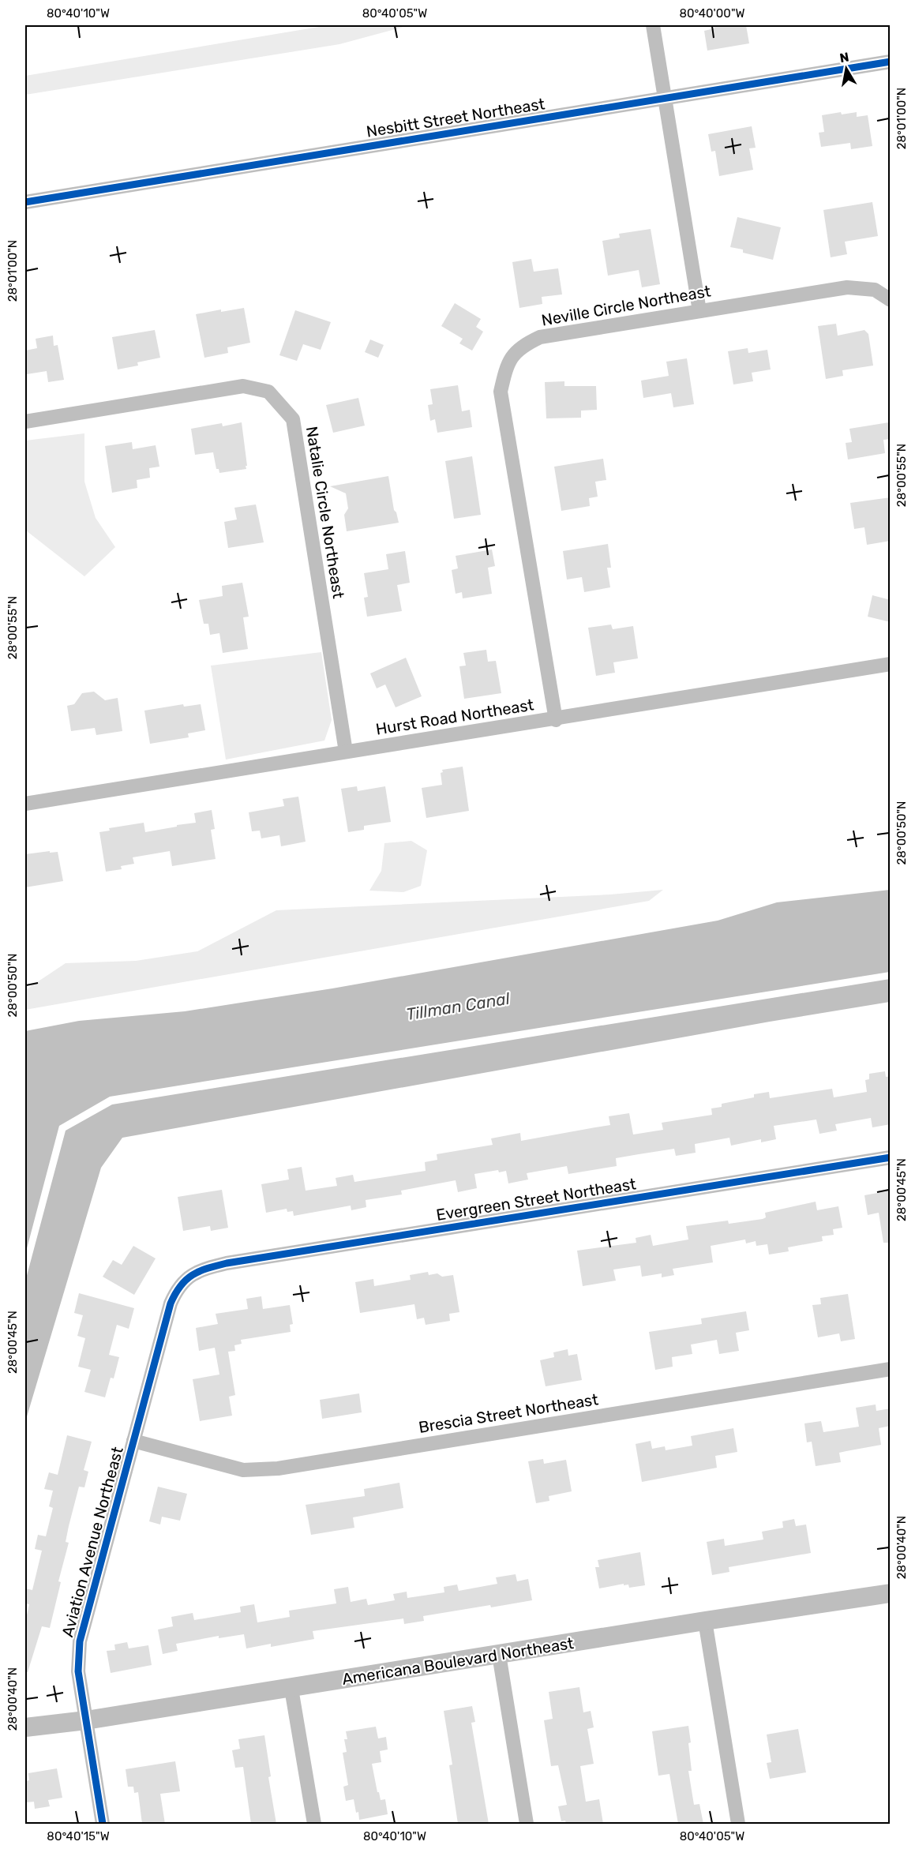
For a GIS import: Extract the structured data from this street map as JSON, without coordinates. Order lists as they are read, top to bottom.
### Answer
{
  "streets": {
    "street": [
      "Nesbitt Street Northeast",
      "Neville Circle Northeast",
      "Natalie Circle Northeast",
      "Hurst Road Northeast",
      "Evergreen Street Northeast",
      "Brescia Street Northeast",
      "Aviation Avenue Northeast",
      "Americana Boulevard Northeast"
    ]
  },
  "crossings": [
    ["Neville Circle Northeast", "Hurst Road Northeast"],
    ["Natalie Circle Northeast", "Hurst Road Northeast"],
    ["Evergreen Street Northeast", "Aviation Avenue Northeast"],
    ["Brescia Street Northeast", "Aviation Avenue Northeast"],
    ["Aviation Avenue Northeast", "Americana Boulevard Northeast"]
  ],
  "water": ["Tillman Canal"],
  "north": "top",
  "coordinates": [
    "80°40'10\"W",
    "80°40'05\"W",
    "80°40'00\"W",
    "28°01'00\"N",
    "28°00'55\"N",
    "28°00'50\"N",
    "28°00'45\"N",
    "28°00'40\"N",
    "80°40'15\"W"
  ]
}
